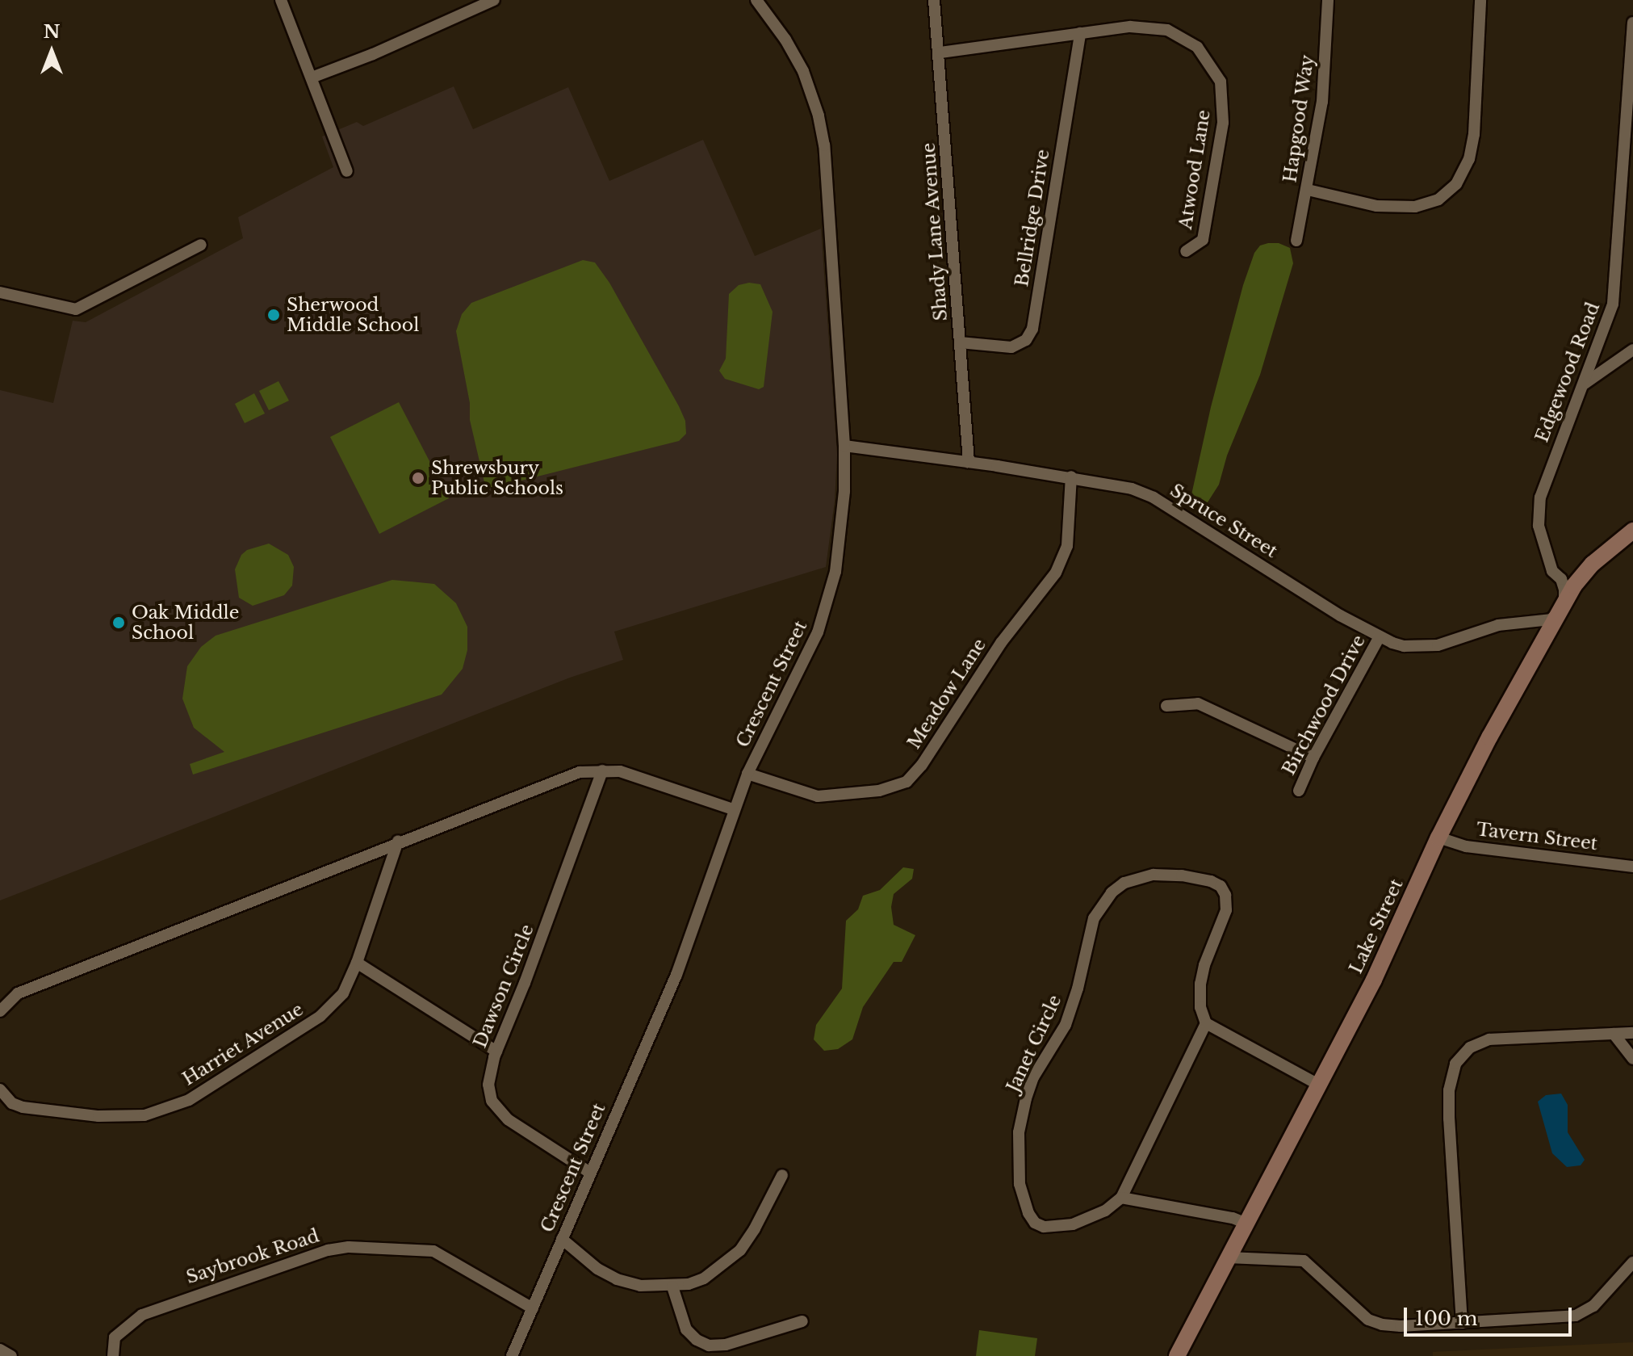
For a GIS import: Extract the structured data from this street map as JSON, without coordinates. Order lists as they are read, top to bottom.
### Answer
{
  "streets": {
    "street": [
      "Hapgood Way",
      "Atwood Lane",
      "Bellridge Drive",
      "Shady Lane Avenue",
      "Edgewood Road",
      "Spruce Street",
      "Crescent Street",
      "Meadow Lane",
      "Birchwood Drive",
      "Tavern Street",
      "Lake Street",
      "Dawson Circle",
      "Janet Circle",
      "Harriet Avenue",
      "Saybrook Road"
    ]
  },
  "crossings": [
    ["Atwood Lane", "Bellridge Drive"],
    ["Atwood Lane", "Shady Lane Avenue"],
    ["Bellridge Drive", "Shady Lane Avenue"],
    ["Shady Lane Avenue", "Spruce Street"],
    ["Edgewood Road", "Spruce Street"],
    ["Edgewood Road", "Lake Street"],
    ["Spruce Street", "Crescent Street"],
    ["Spruce Street", "Meadow Lane"],
    ["Spruce Street", "Birchwood Drive"],
    ["Spruce Street", "Lake Street"],
    ["Crescent Street", "Meadow Lane"],
    ["Crescent Street", "Dawson Circle"],
    ["Crescent Street", "Saybrook Road"],
    ["Tavern Street", "Lake Street"]
  ],
  "places": ["Sherwood Middle School", "Shrewsbury Public Schools", "Oak Middle School"],
  "scale_bar": "100 m",
  "north": "top"
}
